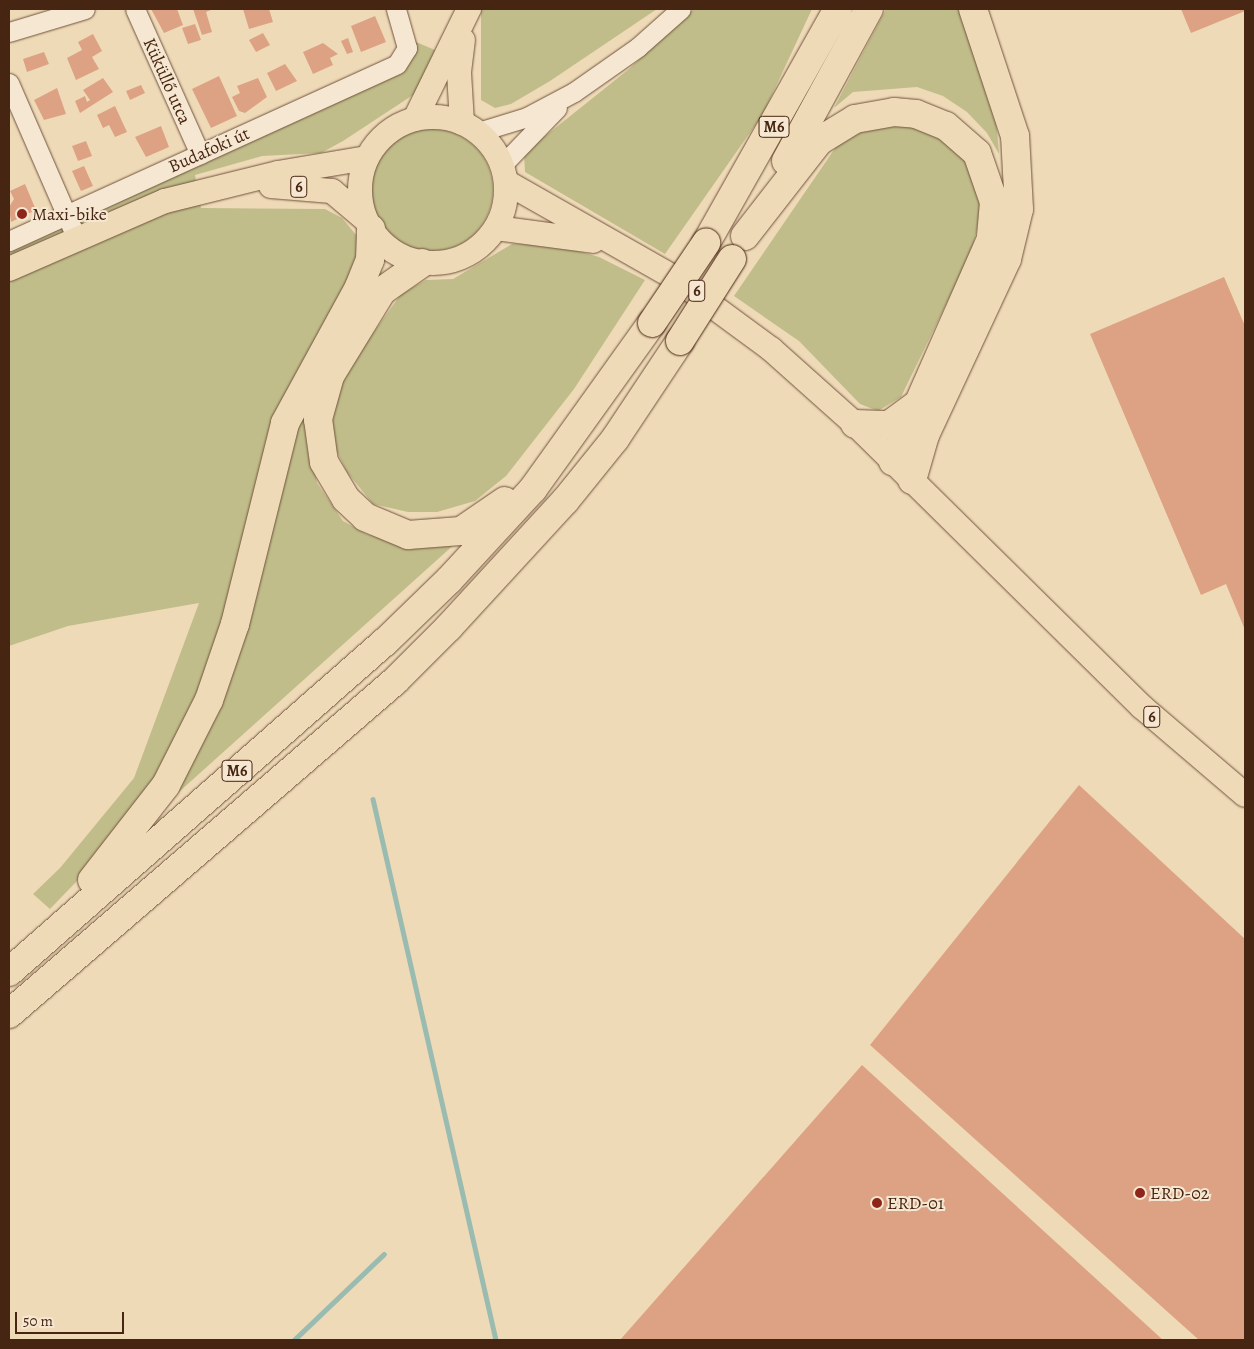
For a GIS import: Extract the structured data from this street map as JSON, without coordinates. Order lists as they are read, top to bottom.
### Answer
{
  "streets": {
    "highway": ["M6"],
    "main road": ["Budafoki út", "6"],
    "street": ["Küküllő utca"]
  },
  "crossings": [
    ["Küküllő utca", "Budafoki út"],
    ["Budafoki út", "6"]
  ],
  "places": ["Maxi-bike", "ERD-02", "ERD-01"],
  "scale_bar": "50 m"
}
